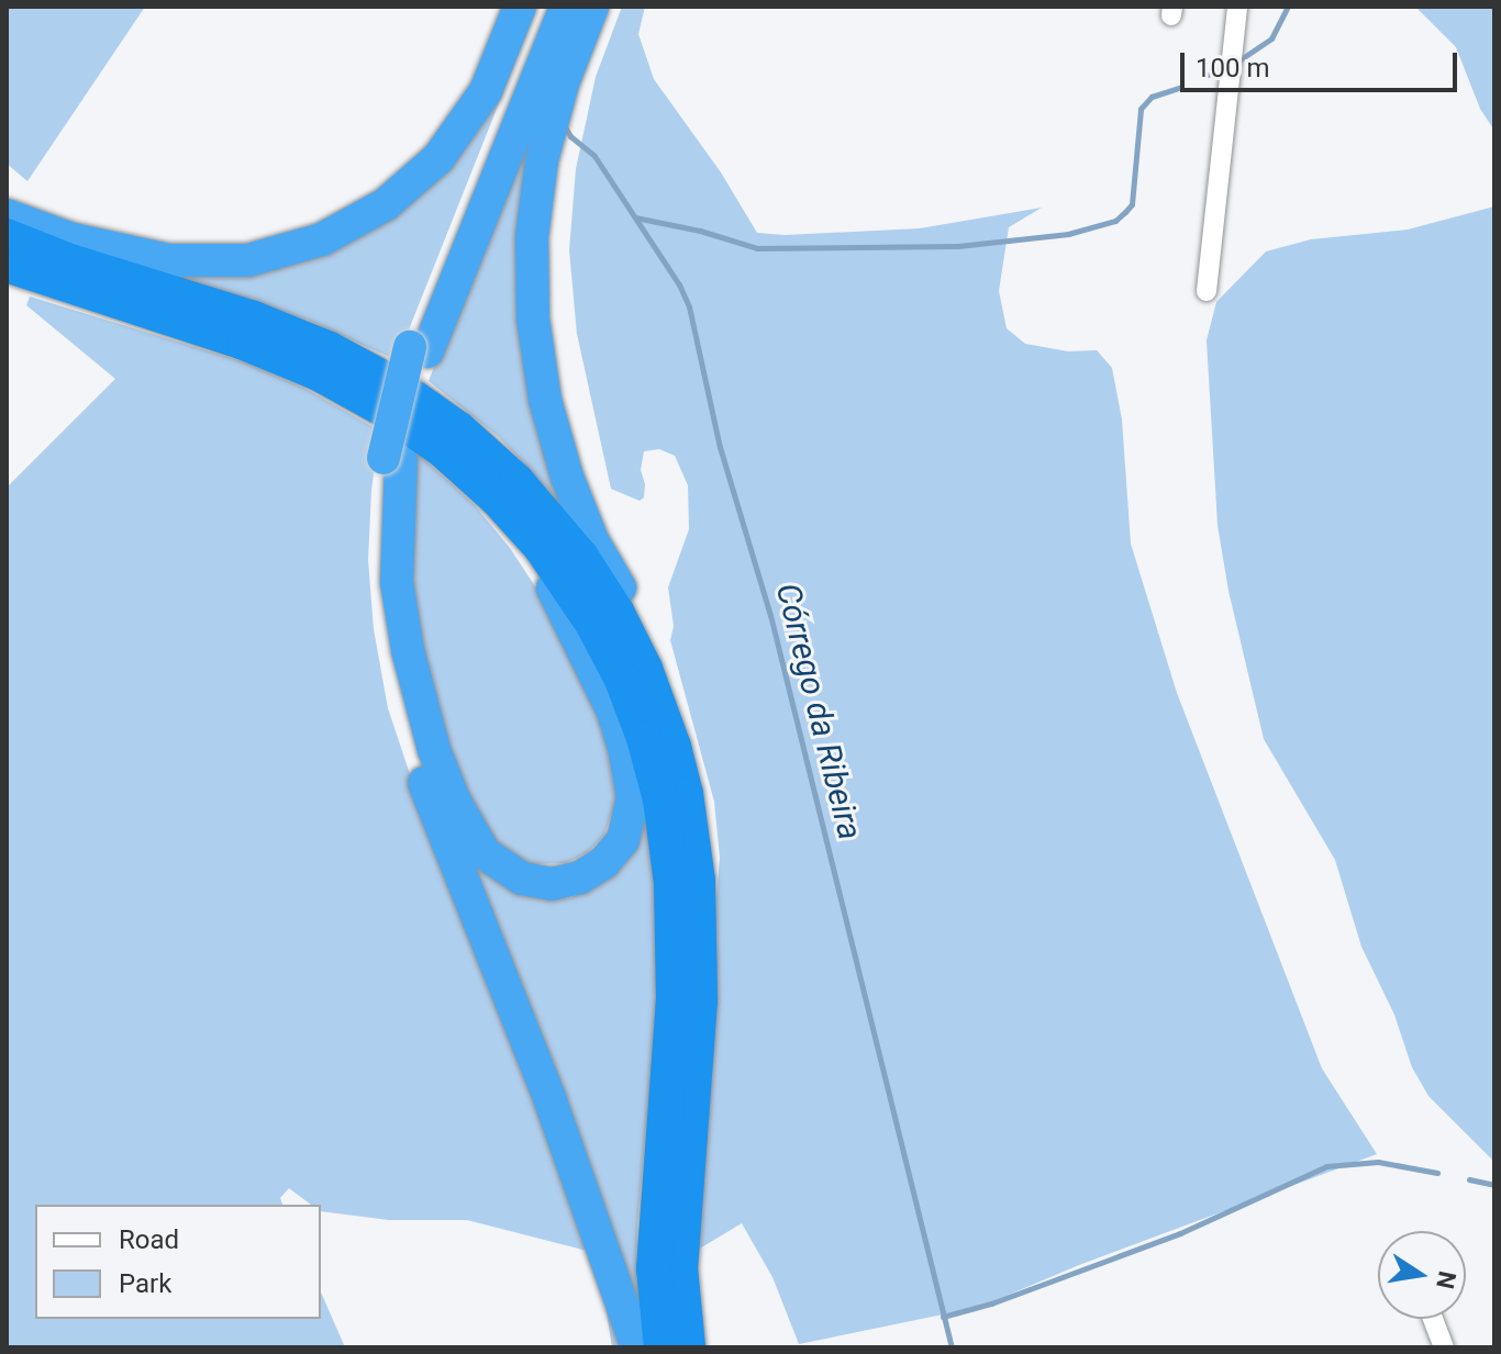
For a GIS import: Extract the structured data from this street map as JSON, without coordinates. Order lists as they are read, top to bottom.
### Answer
{
  "water": ["Córrego da Ribeira"],
  "legend": ["Road", "Park"],
  "scale_bar": "100 m",
  "north": "right"
}
